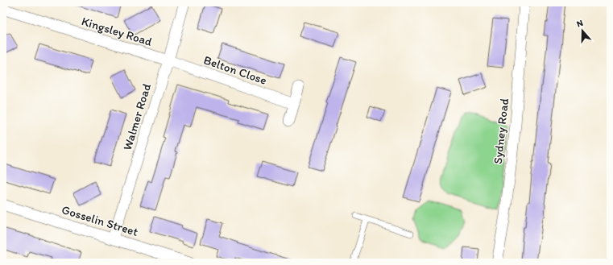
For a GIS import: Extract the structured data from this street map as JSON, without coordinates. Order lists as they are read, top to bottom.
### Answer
{
  "streets": {
    "street": [
      "Kingsley Road",
      "Belton Close",
      "Walmer Road",
      "Sydney Road",
      "Gosselin Street"
    ]
  },
  "crossings": [
    ["Kingsley Road", "Belton Close"],
    ["Kingsley Road", "Walmer Road"],
    ["Belton Close", "Walmer Road"],
    ["Walmer Road", "Gosselin Street"]
  ],
  "north": "top"
}
